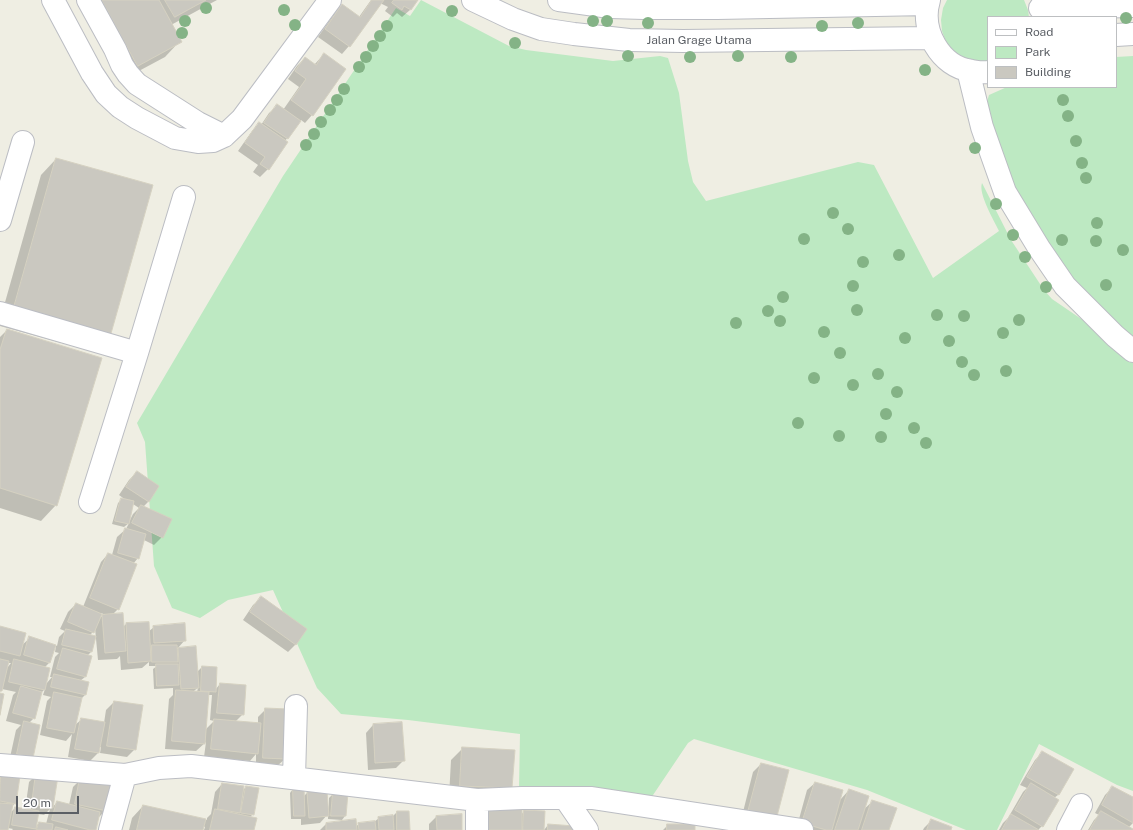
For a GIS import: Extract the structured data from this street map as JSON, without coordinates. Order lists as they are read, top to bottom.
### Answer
{
  "streets": {
    "street": ["Jalan Grage Utama"]
  },
  "legend": ["Road", "Park", "Building"],
  "scale_bar": "20 m"
}
